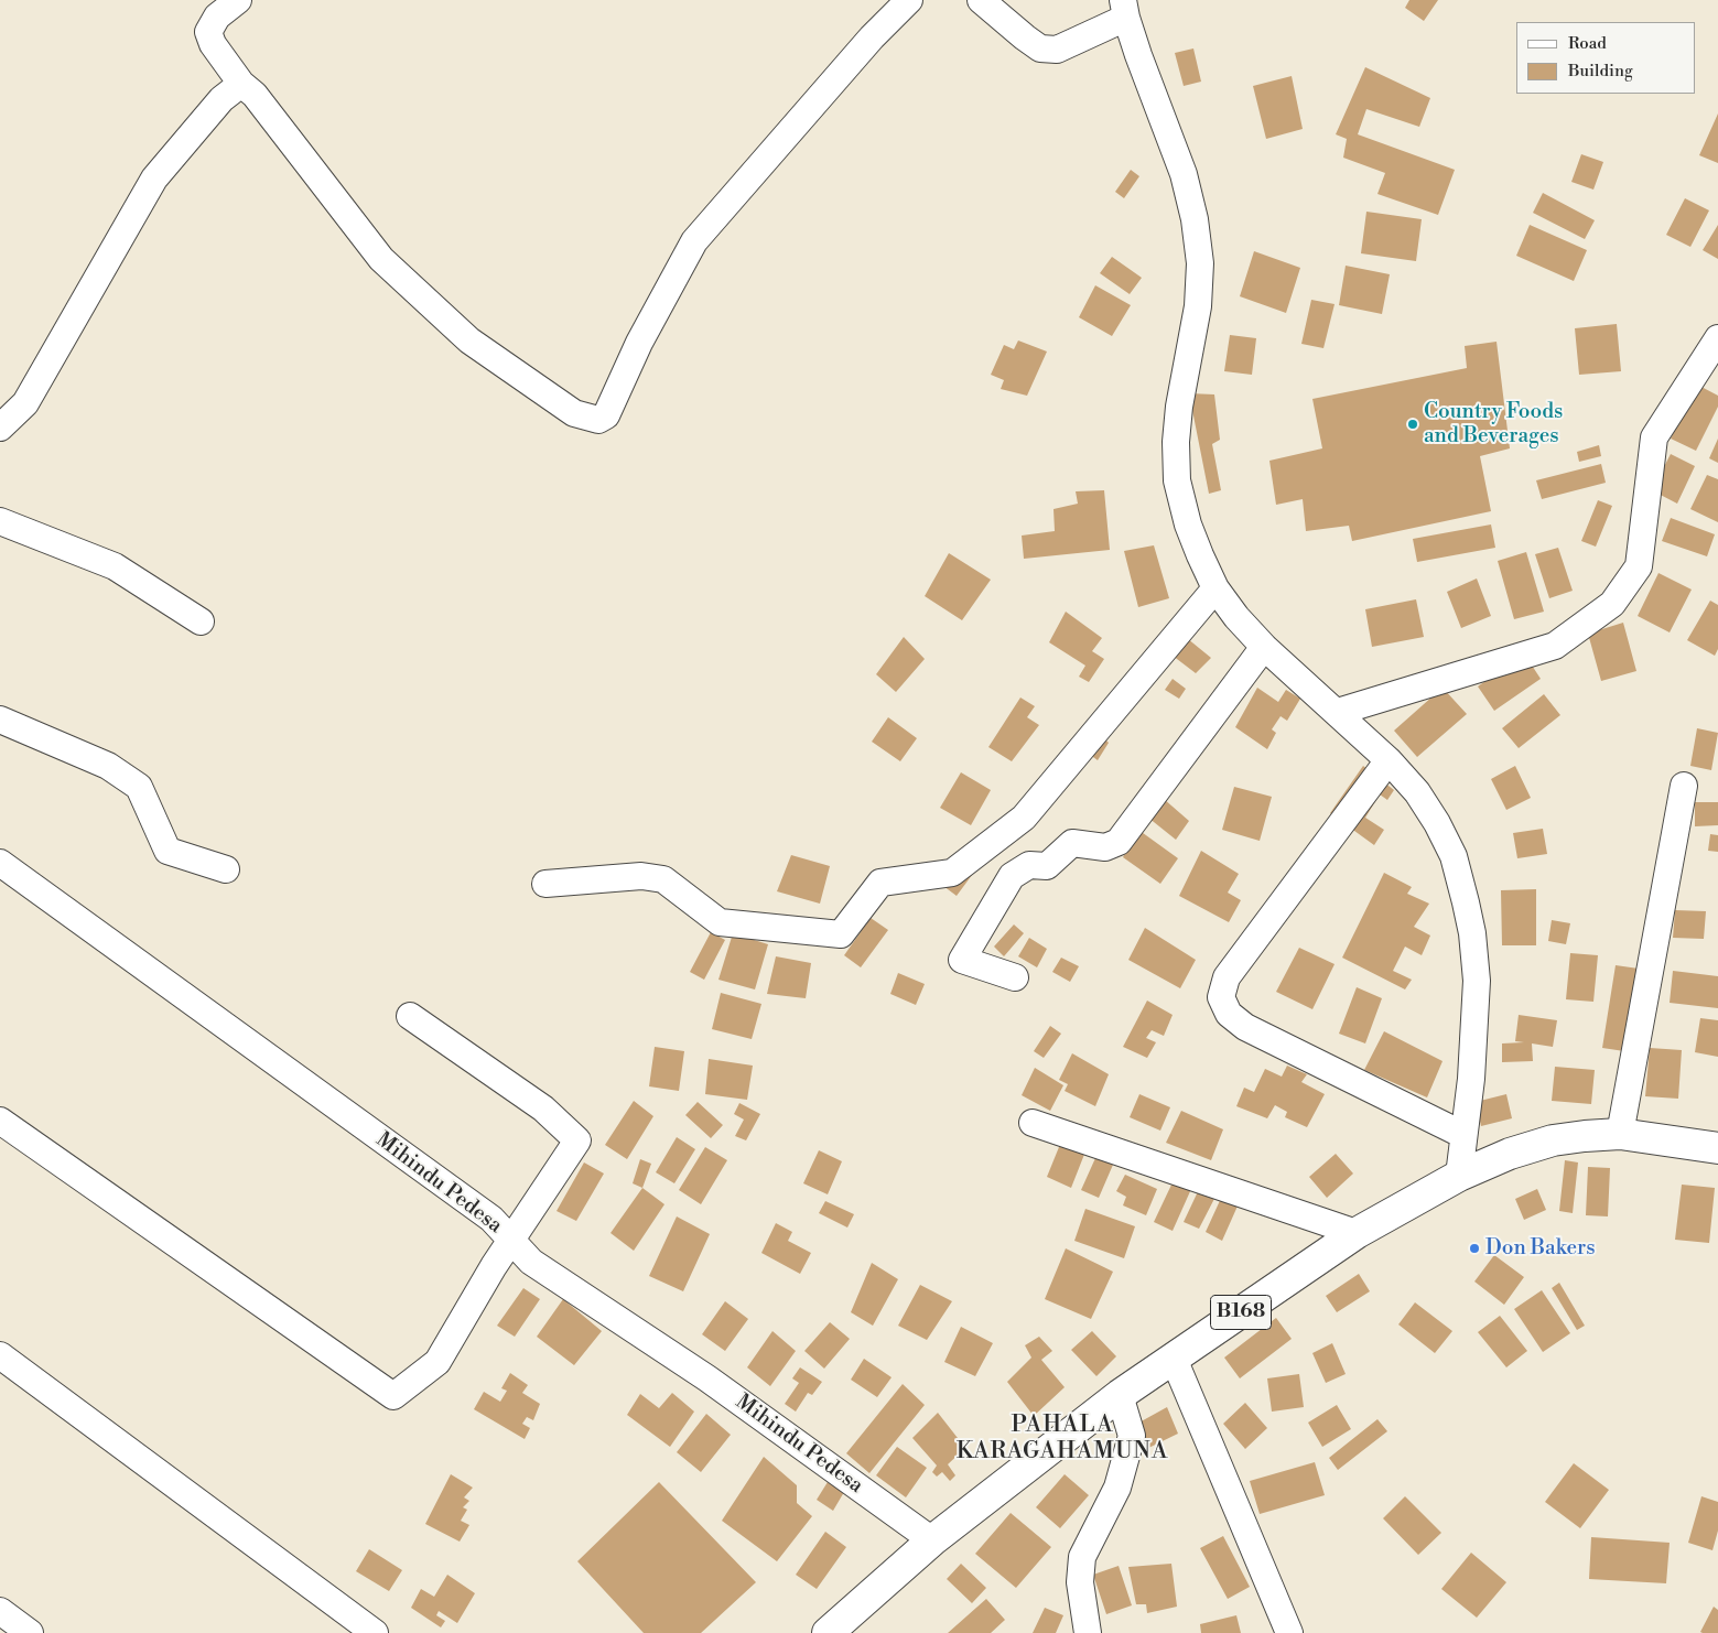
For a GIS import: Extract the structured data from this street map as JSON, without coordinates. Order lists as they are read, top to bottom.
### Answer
{
  "streets": {
    "main road": ["B168"],
    "street": ["Mihindu Pedesa"]
  },
  "crossings": [
    ["Mihindu Pedesa", "B168"]
  ],
  "districts": ["PAHALA KARAGAHAMUNA"],
  "places": ["Country Foods and Beverages", "Don Bakers"],
  "legend": ["Road", "Building"]
}
